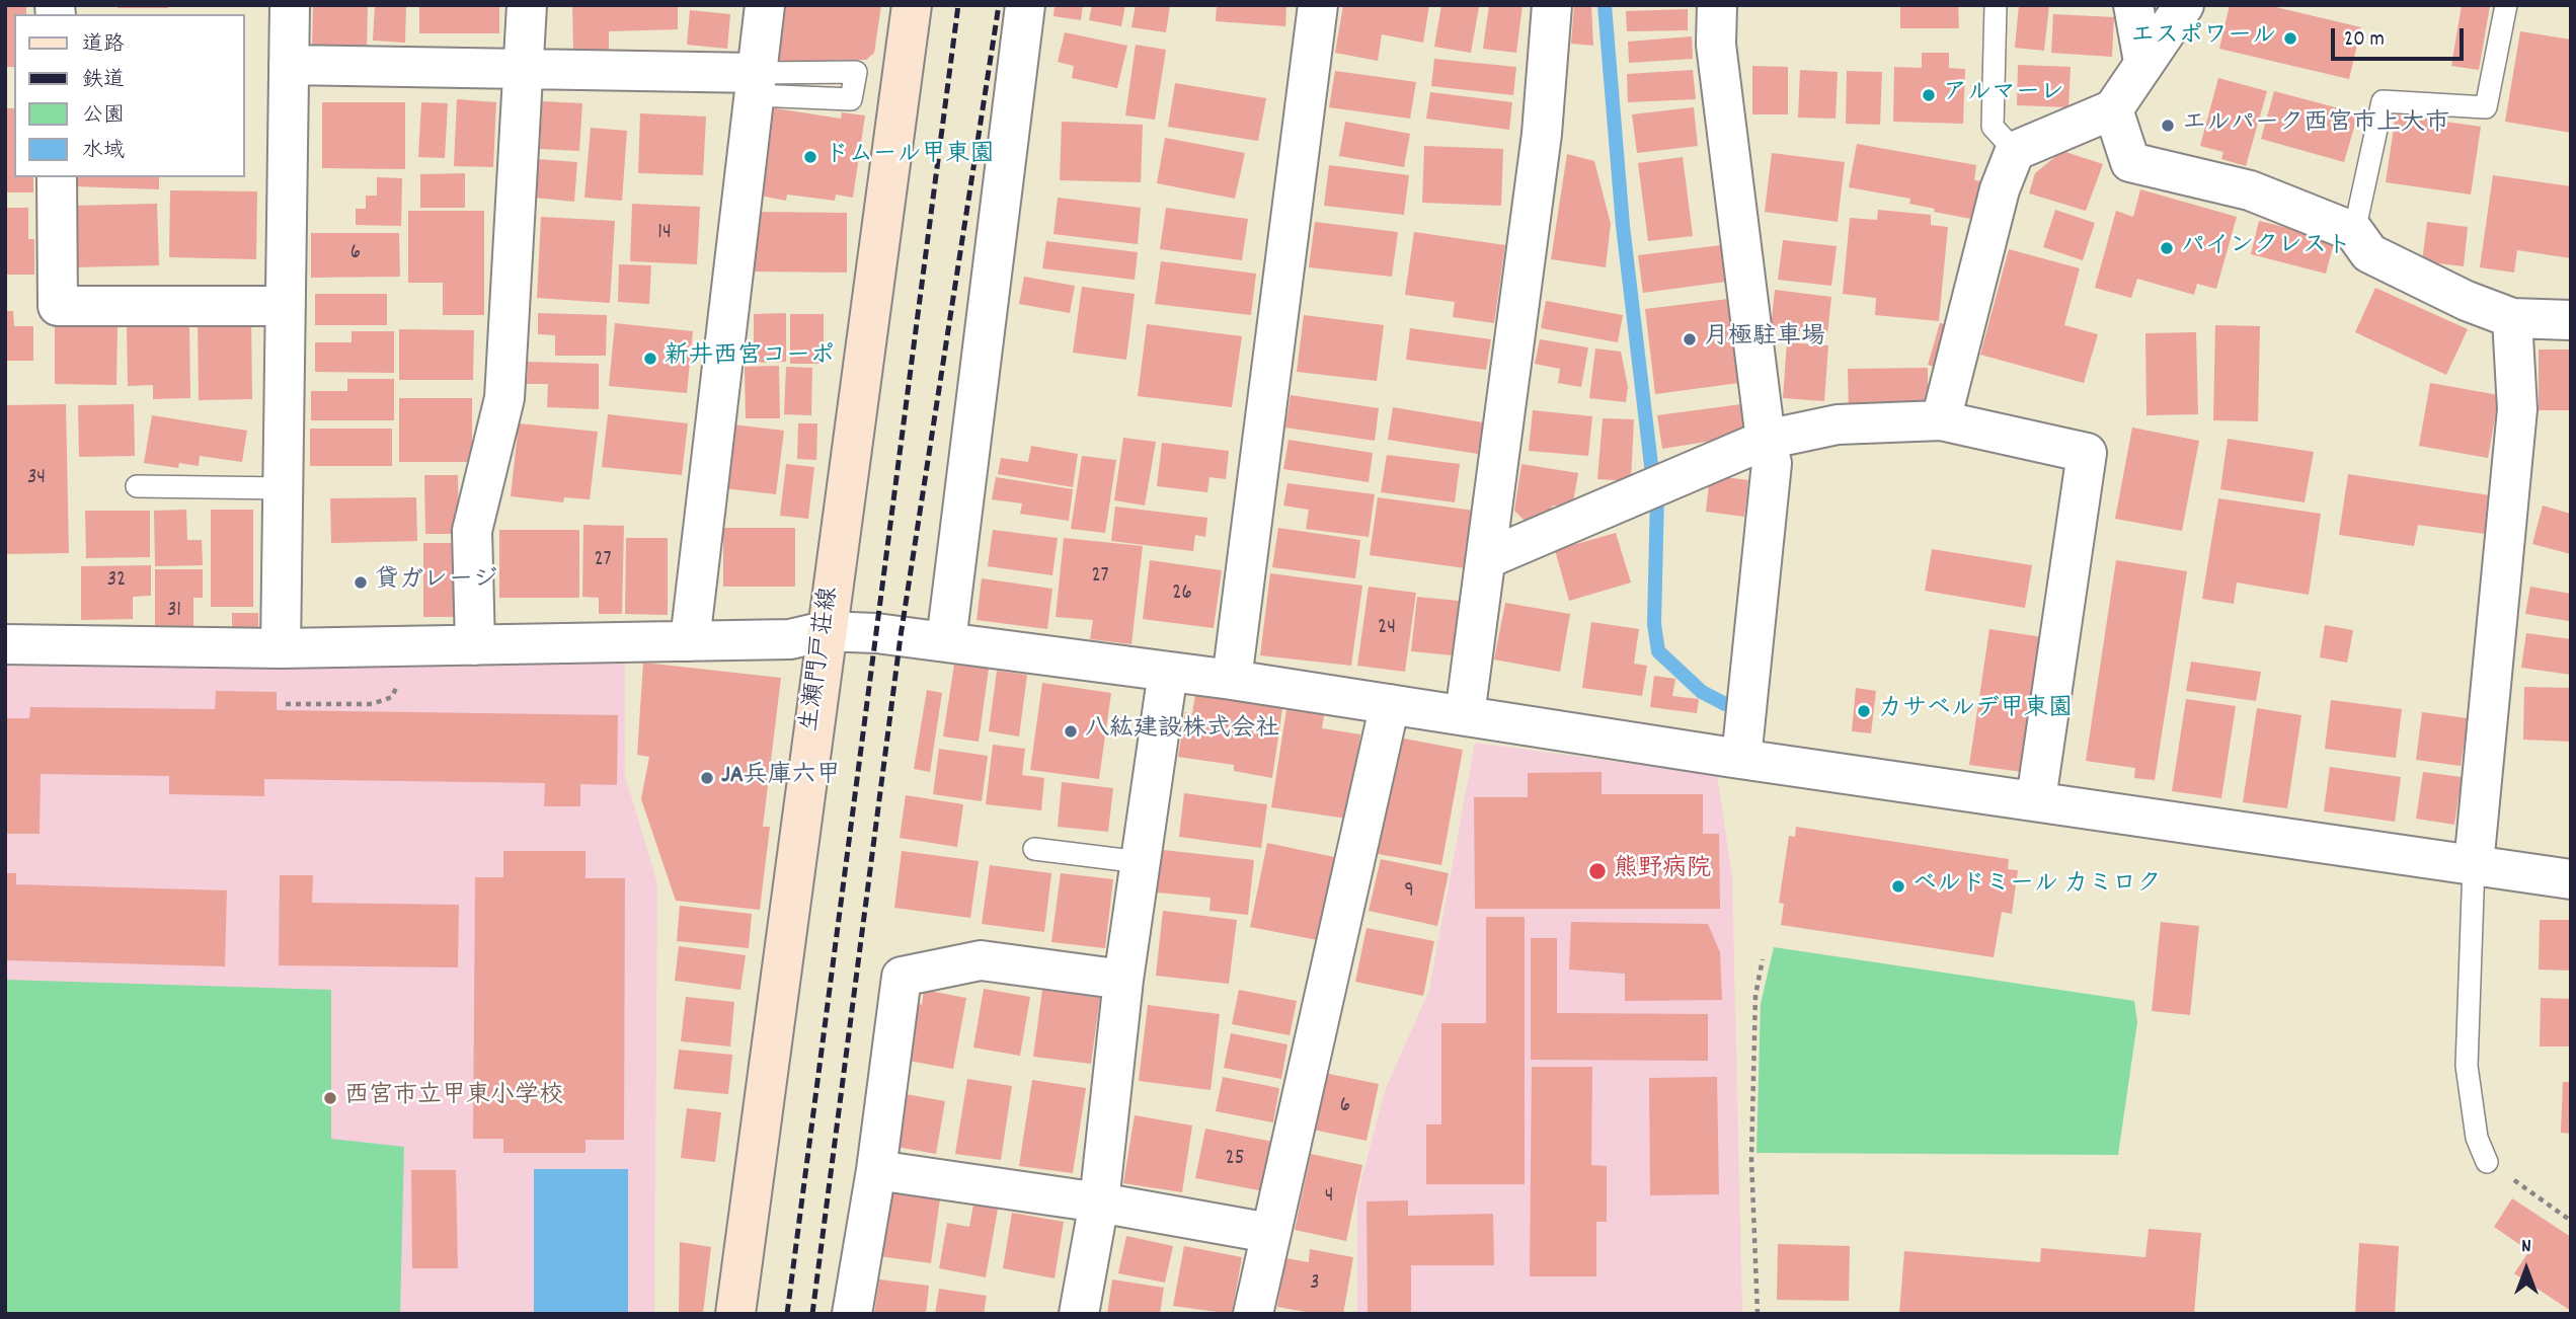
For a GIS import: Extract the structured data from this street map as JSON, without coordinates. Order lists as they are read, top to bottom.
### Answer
{
  "streets": {
    "main road": ["生瀬門戸荘線"]
  },
  "places": [
    "エスポワール",
    "アルマーレ",
    "エルパーク西宮市上大市",
    "ドムール甲東園",
    "パインクレスト",
    "月極駐車場",
    "新井西宮コーポ",
    "貸ガレージ",
    "カサベルデ甲東園",
    "八紘建設株式会社",
    "JA兵庫六甲",
    "熊野病院",
    "ベルドミール カミロク",
    "西宮市立甲東小学校"
  ],
  "house_numbers": [
    "14",
    "6",
    "34",
    "27",
    "27",
    "32",
    "26",
    "31",
    "24",
    "9",
    "6",
    "25",
    "4",
    "3"
  ],
  "legend": [
    "道路",
    "鉄道",
    "公園",
    "水域"
  ],
  "scale_bar": "20 m",
  "north": "top"
}
